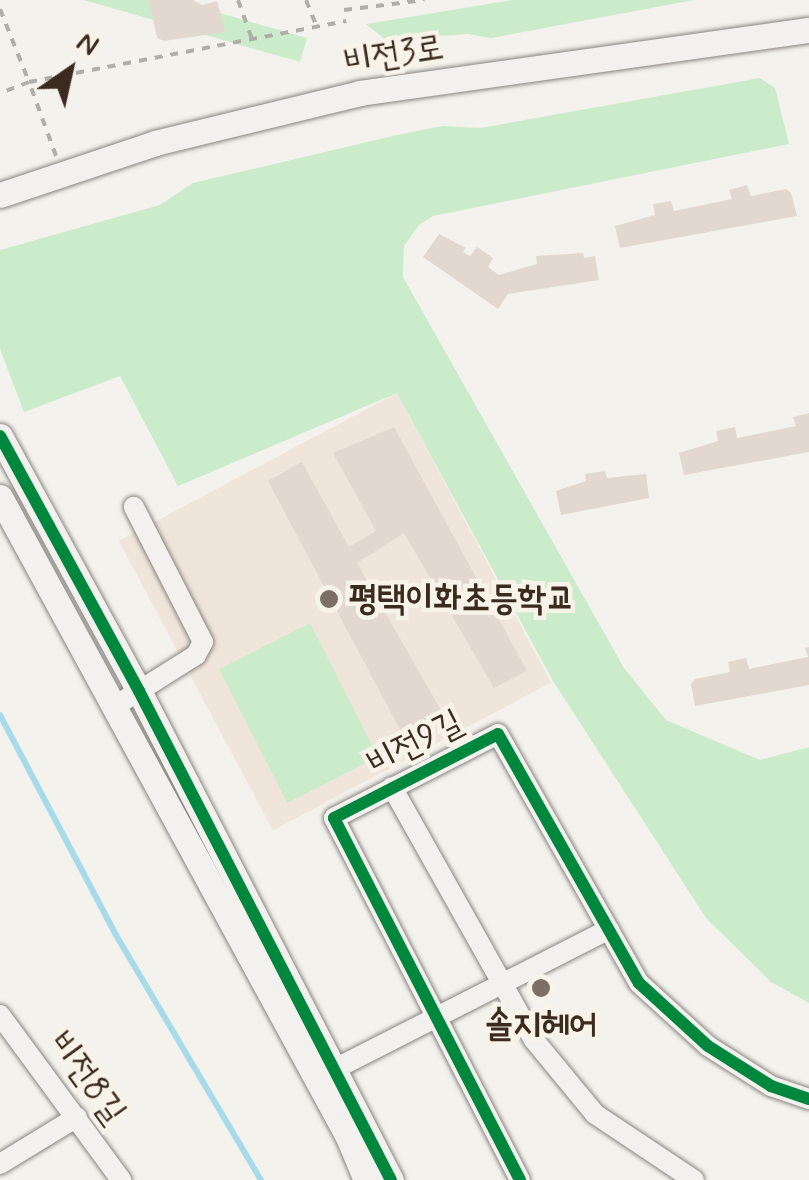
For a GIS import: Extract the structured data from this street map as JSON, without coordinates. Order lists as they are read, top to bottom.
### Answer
{
  "streets": {
    "street": ["비전3로", "비전9길", "비전8길"]
  },
  "places": ["평택이화초등학교", "솔지헤어"],
  "north": "top right"
}
